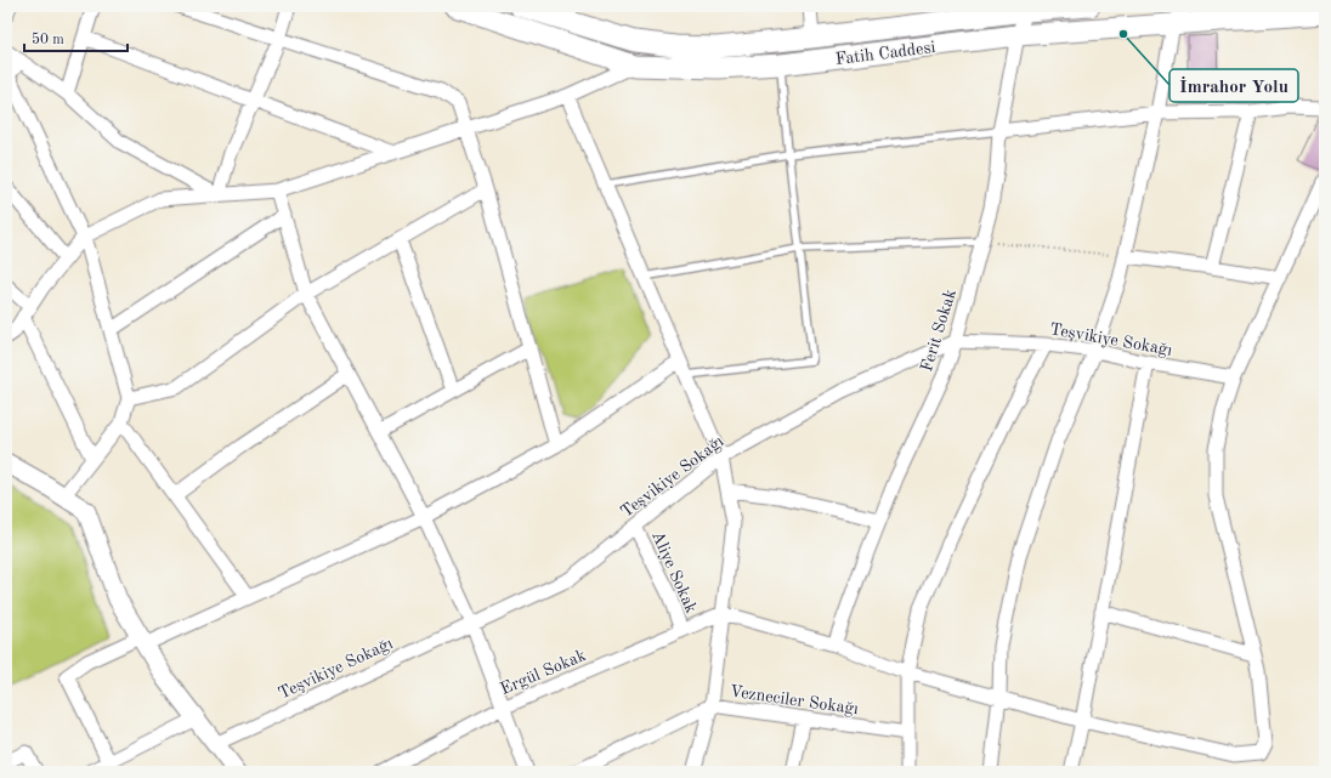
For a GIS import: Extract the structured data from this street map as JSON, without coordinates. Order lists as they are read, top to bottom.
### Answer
{
  "streets": {
    "main road": ["Fatih Caddesi"],
    "street": [
      "Ferit Sokak",
      "Teşvikiye Sokağı",
      "Aliye Sokak",
      "Ergül Sokak",
      "Vezneciler Sokağı"
    ]
  },
  "crossings": [
    ["Fatih Caddesi", "Ferit Sokak"],
    ["Ferit Sokak", "Teşvikiye Sokağı"],
    ["Teşvikiye Sokağı", "Aliye Sokak"],
    ["Aliye Sokak", "Ergül Sokak"]
  ],
  "places": ["İmrahor Yolu"],
  "scale_bar": "50 m"
}
